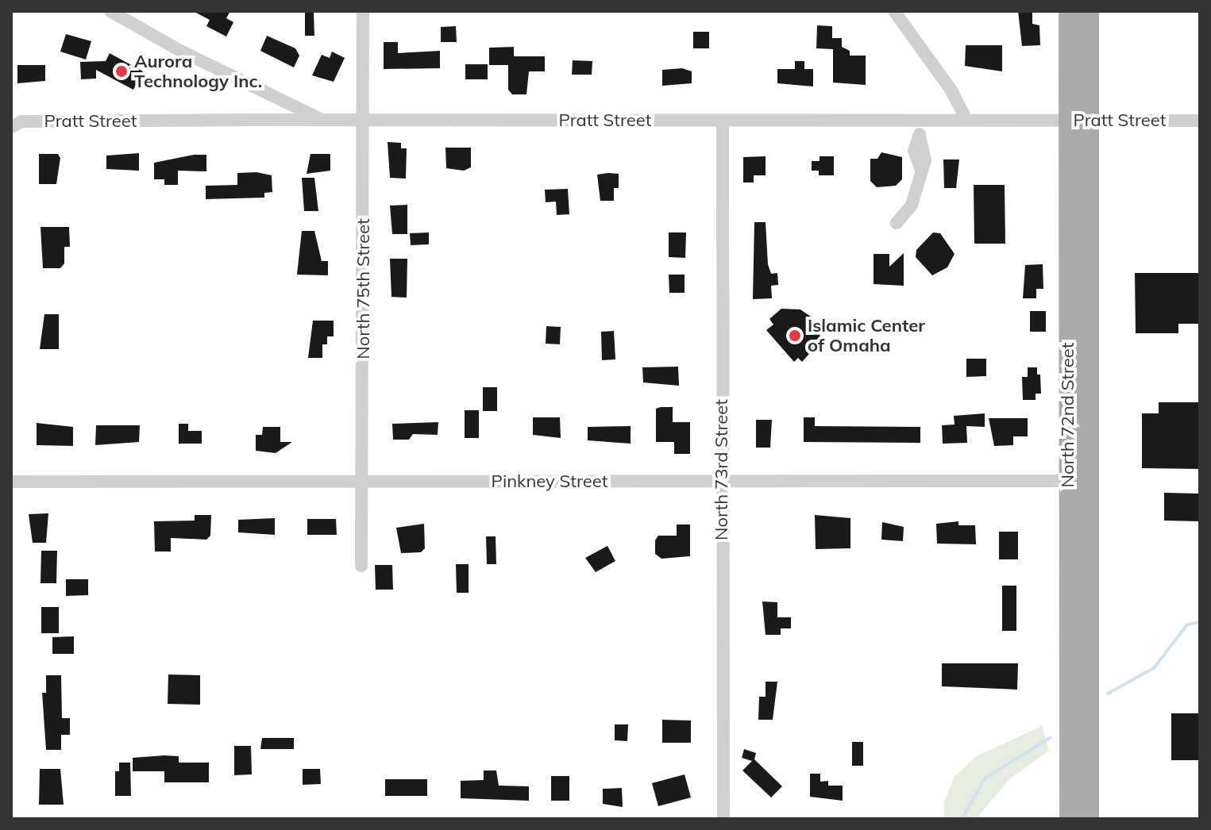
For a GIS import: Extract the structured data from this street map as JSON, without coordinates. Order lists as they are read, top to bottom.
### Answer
{
  "streets": {
    "main road": ["North 72nd Street"],
    "street": [
      "Pratt Street",
      "North 75th Street",
      "North 73rd Street",
      "Pinkney Street"
    ]
  },
  "crossings": [
    ["Pratt Street", "North 75th Street"],
    ["Pratt Street", "North 72nd Street"],
    ["Pratt Street", "North 73rd Street"],
    ["North 75th Street", "Pinkney Street"],
    ["North 72nd Street", "Pinkney Street"],
    ["North 73rd Street", "Pinkney Street"]
  ],
  "places": ["Aurora Technology Inc.", "Islamic Center of Omaha"]
}
